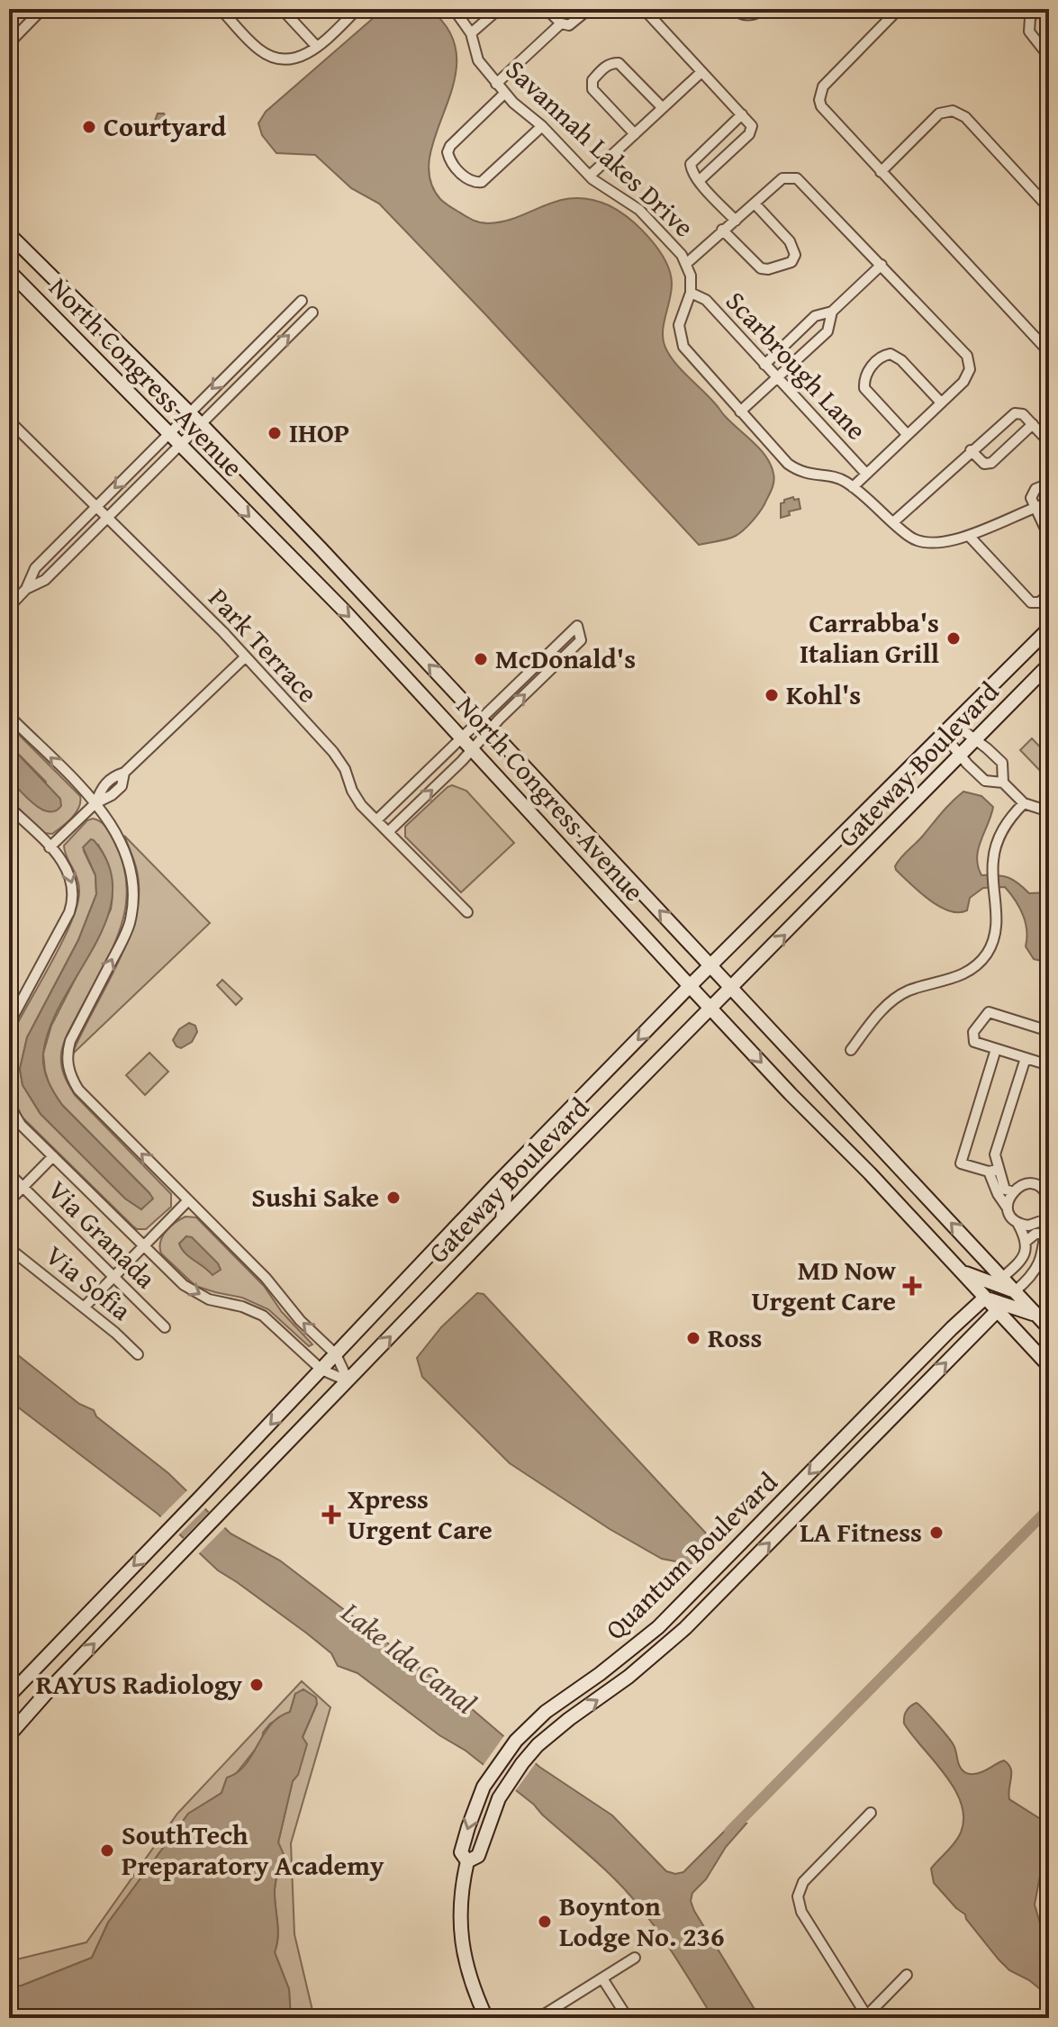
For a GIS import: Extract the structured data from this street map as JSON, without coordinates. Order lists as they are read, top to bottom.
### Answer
{
  "streets": {
    "main road": ["North Congress Avenue", "Gateway Boulevard", "Quantum Boulevard"],
    "street": [
      "Savannah Lakes Drive",
      "Scarbrough Lane",
      "Park Terrace",
      "Via Granada",
      "Via Sofia"
    ]
  },
  "crossings": [
    ["Savannah Lakes Drive", "Scarbrough Lane"],
    ["North Congress Avenue", "Gateway Boulevard"],
    ["North Congress Avenue", "Quantum Boulevard"]
  ],
  "water": ["Lake Ida Canal"],
  "places": {
    "other": [
      "Courtyard",
      "IHOP",
      "Carrabba's Italian Grill",
      "McDonald's",
      "Kohl's",
      "Sushi Sake",
      "Ross",
      "LA Fitness",
      "RAYUS Radiology",
      "SouthTech Preparatory Academy",
      "Boynton Lodge No. 236"
    ],
    "health": ["MD Now Urgent Care", "Xpress Urgent Care"]
  }
}
